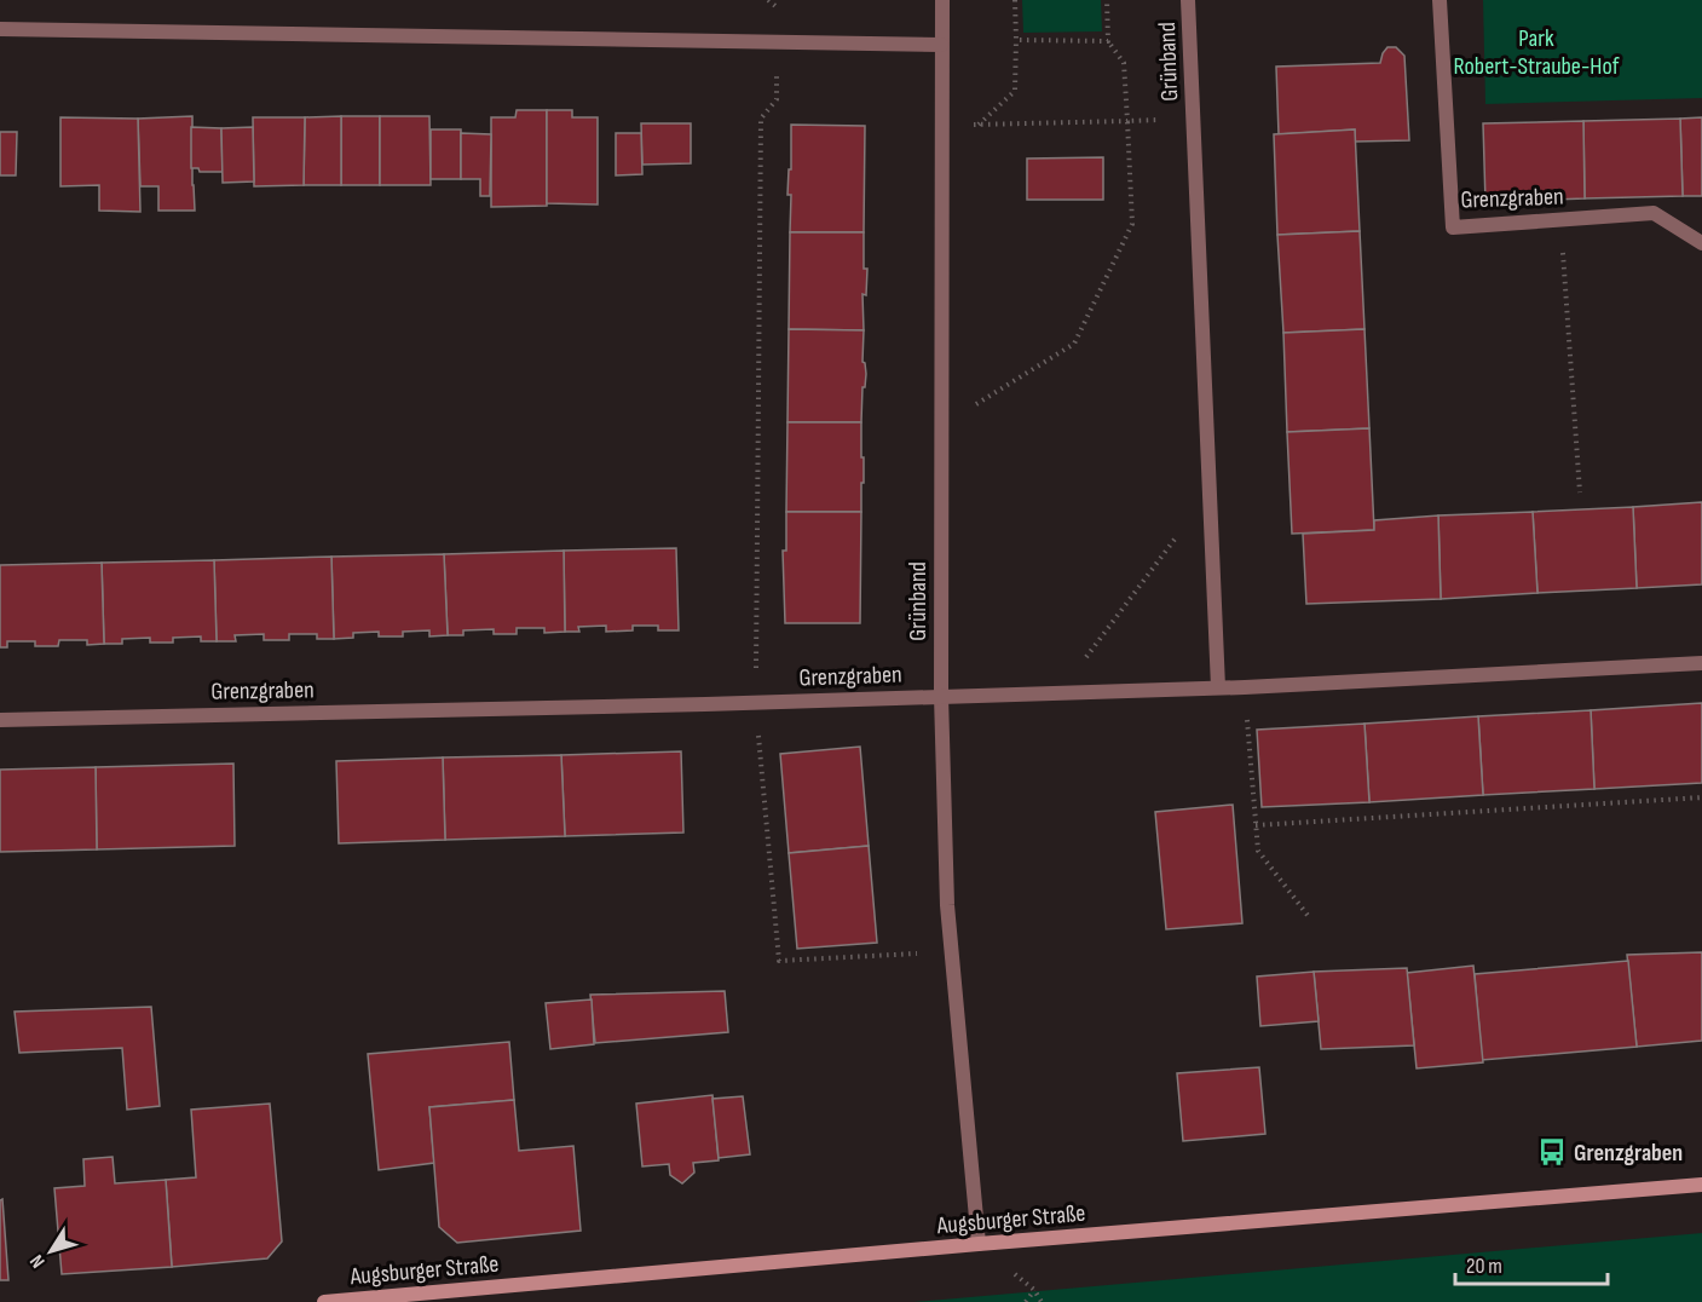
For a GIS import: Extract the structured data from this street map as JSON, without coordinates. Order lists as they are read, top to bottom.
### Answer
{
  "streets": {
    "street": ["Grünband", "Grenzgraben", "Augsburger Straße"]
  },
  "crossings": [
    ["Grünband", "Grenzgraben"],
    ["Grünband", "Augsburger Straße"]
  ],
  "parks": ["Park Robert-Straube-Hof"],
  "places": {
    "bus stop": ["Grenzgraben"]
  },
  "scale_bar": "20 m",
  "north": "bottom left"
}
